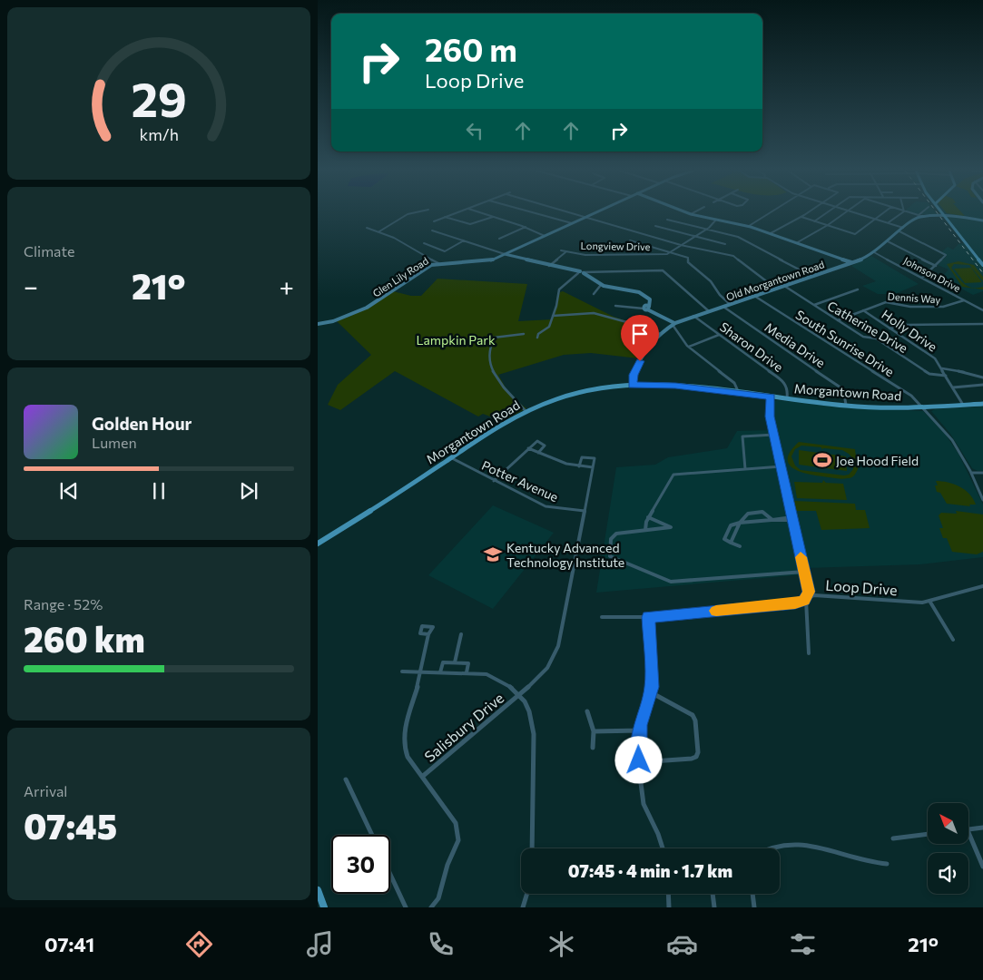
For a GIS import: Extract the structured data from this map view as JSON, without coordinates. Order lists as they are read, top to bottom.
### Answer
{
  "streets": {
    "main road": ["Morgantown Road"],
    "street": [
      "Longview Drive",
      "Johnson Drive",
      "Glen Lily Road",
      "Old Morgantown Road",
      "Dennis Way",
      "Catherine Drive",
      "Holly Drive",
      "South Sunrise Drive",
      "Media Drive",
      "Sharon Drive",
      "Potter Avenue",
      "Loop Drive",
      "Salisbury Drive"
    ]
  },
  "crossings": [
    ["Johnson Drive", "Old Morgantown Road"],
    ["Johnson Drive", "Dennis Way"],
    ["Old Morgantown Road", "Catherine Drive"],
    ["Old Morgantown Road", "South Sunrise Drive"],
    ["Old Morgantown Road", "Media Drive"],
    ["Old Morgantown Road", "Sharon Drive"],
    ["Old Morgantown Road", "Morgantown Road"],
    ["Dennis Way", "Catherine Drive"],
    ["Dennis Way", "Holly Drive"],
    ["Catherine Drive", "Holly Drive"],
    ["Holly Drive", "Morgantown Road"],
    ["South Sunrise Drive", "Morgantown Road"],
    ["Media Drive", "Morgantown Road"],
    ["Sharon Drive", "Morgantown Road"],
    ["Morgantown Road", "Potter Avenue"],
    ["Potter Avenue", "Salisbury Drive"]
  ],
  "parks": ["Lampkin Park"],
  "places": {
    "sports": ["Joe Hood Field"],
    "school or university": ["Kentucky Advanced Technology Institute"]
  },
  "north": "top left",
  "page": {
    "turn": ["260 m", "Loop Drive"],
    "tile": [
      "Climate",
      ["Range · 52%", "260 km"],
      ["Arrival", "07:45"]
    ],
    "heat": ["−", "21°", "+"],
    "song": ["Golden Hour", "Lumen"],
    "limit": "30",
    "trip": "07:45 · 4 min · 1.7 km",
    "tabs": ["07:41", "21°"],
    "gauge": ["29", "km/h"]
  }
}
